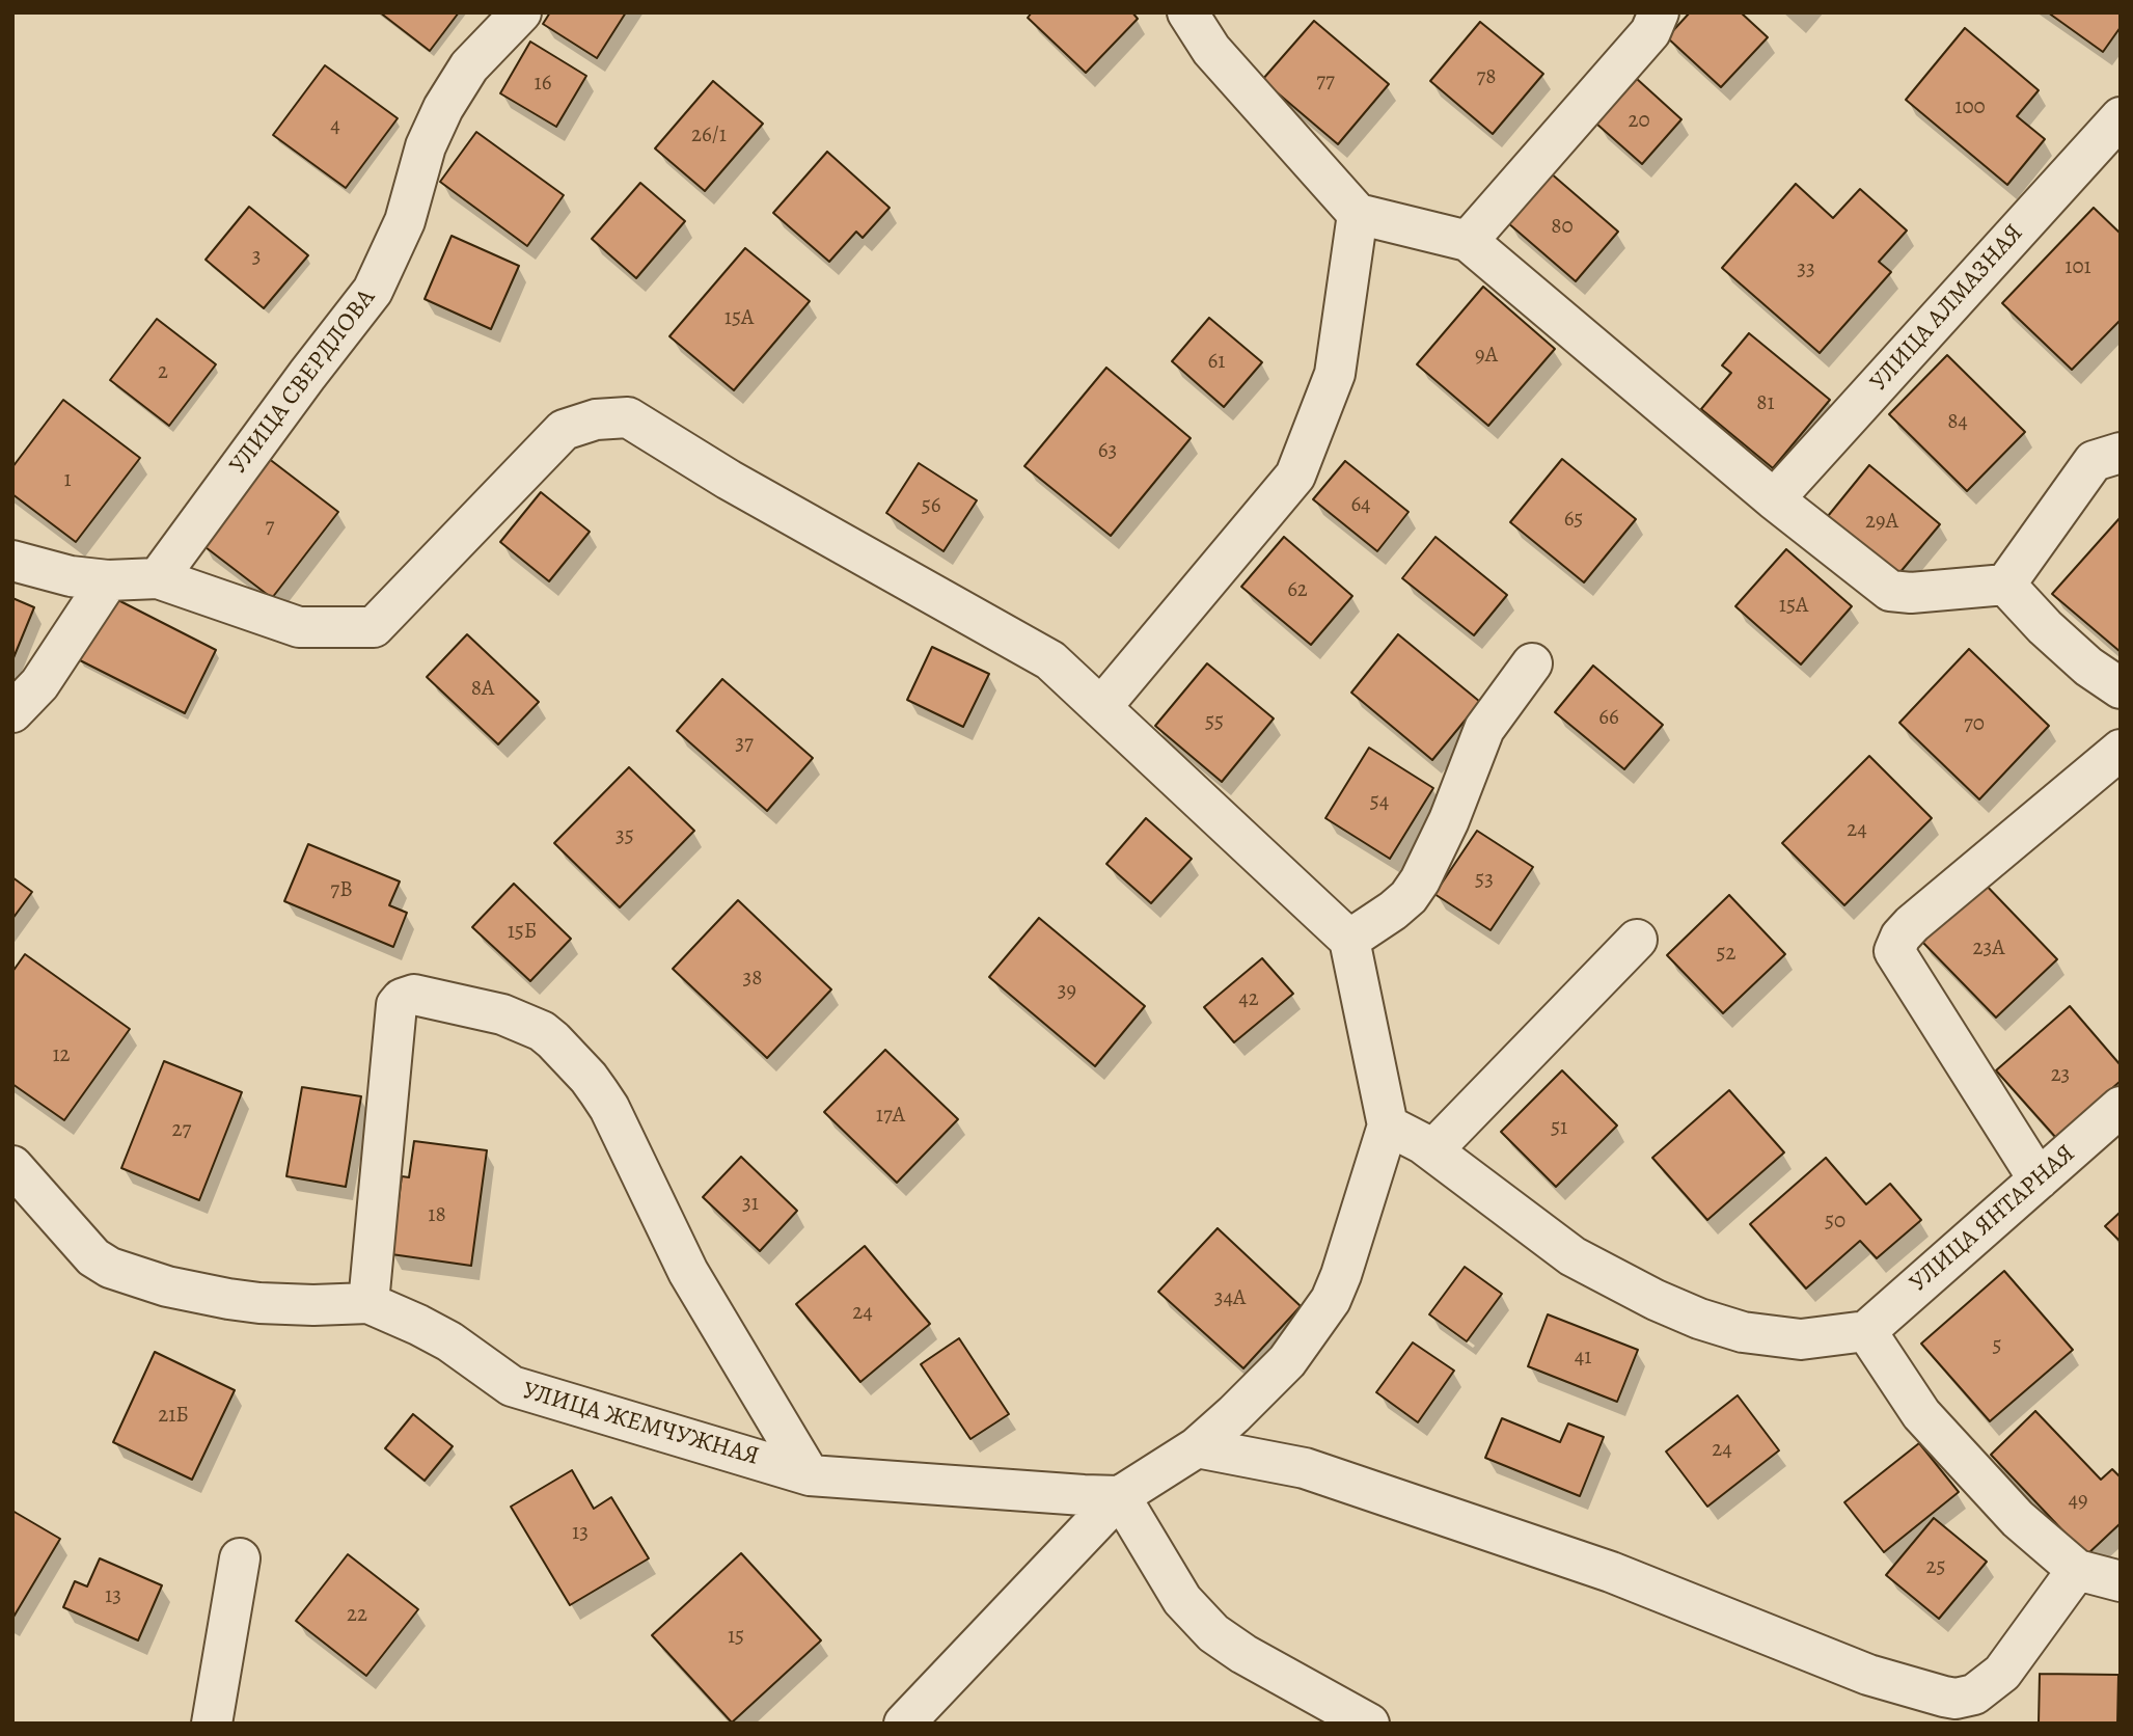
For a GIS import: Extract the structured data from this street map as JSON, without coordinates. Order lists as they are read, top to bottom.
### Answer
{
  "streets": {
    "street": [
      "УЛИЦА АЛМАЗНАЯ",
      "УЛИЦА СВЕРДЛОВА",
      "УЛИЦА ЯНТАРНАЯ",
      "УЛИЦА ЖЕМЧУЖНАЯ"
    ]
  },
  "house_numbers": [
    "78",
    "77",
    "16",
    "100",
    "20",
    "4",
    "26/1",
    "80",
    "3",
    "101",
    "33",
    "15А",
    "9А",
    "61",
    "2",
    "81",
    "84",
    "63",
    "1",
    "64",
    "56",
    "65",
    "29А",
    "7",
    "62",
    "15А",
    "8А",
    "66",
    "55",
    "70",
    "37",
    "54",
    "24",
    "35",
    "53",
    "7В",
    "15Б",
    "23А",
    "52",
    "38",
    "39",
    "42",
    "12",
    "23",
    "17А",
    "51",
    "27",
    "31",
    "18",
    "50",
    "34А",
    "24",
    "5",
    "41",
    "21Б",
    "24",
    "49",
    "13",
    "25",
    "13",
    "22",
    "15"
  ]
}
